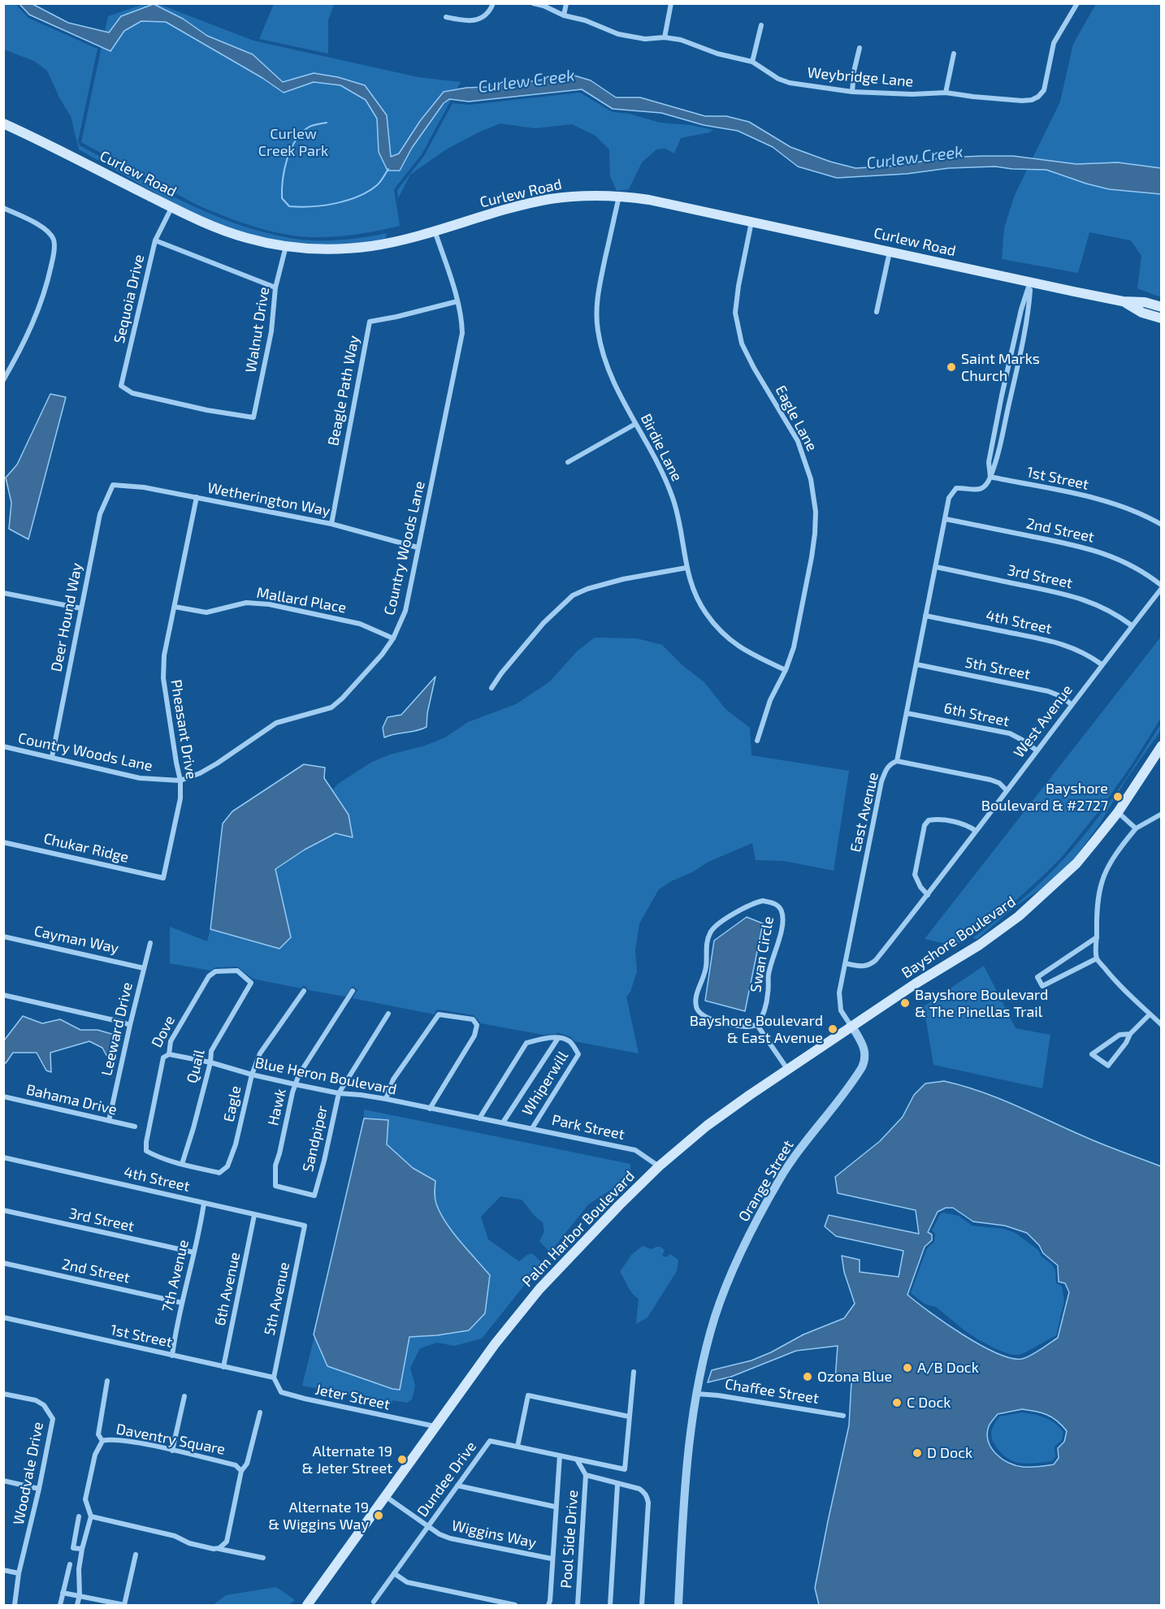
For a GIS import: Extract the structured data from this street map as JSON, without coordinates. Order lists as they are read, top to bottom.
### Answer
{
  "streets": {
    "main road": ["Curlew Road", "Bayshore Boulevard", "Palm Harbor Boulevard"],
    "street": [
      "Weybridge Lane",
      "Sequoia Drive",
      "Walnut Drive",
      "Beagle Path Way",
      "Eagle Lane",
      "Birdie Lane",
      "1st Street",
      "Wetherington Way",
      "2nd Street",
      "Country Woods Lane",
      "3rd Street",
      "Mallard Place",
      "Deer Hound Way",
      "4th Street",
      "5th Street",
      "6th Street",
      "West Avenue",
      "Pheasant Drive",
      "East Avenue",
      "Chukar Ridge",
      "Cayman Way",
      "Swan Circle",
      "Leeward Drive",
      "Dove",
      "Quail",
      "Blue Heron Boulevard",
      "Whiperwill",
      "Bahama Drive",
      "Eagle",
      "Hawk",
      "Park Street",
      "Sandpiper",
      "Orange Street",
      "7th Avenue",
      "6th Avenue",
      "5th Avenue",
      "Chaffee Street",
      "Jeter Street",
      "Daventry Square",
      "Woodvale Drive",
      "Dundee Drive",
      "Wiggins Way",
      "Pool Side Drive"
    ]
  },
  "crossings": [
    ["Curlew Road", "Sequoia Drive"],
    ["Curlew Road", "Walnut Drive"],
    ["Curlew Road", "Eagle Lane"],
    ["Curlew Road", "Birdie Lane"],
    ["Curlew Road", "Country Woods Lane"],
    ["Sequoia Drive", "Walnut Drive"],
    ["Beagle Path Way", "Wetherington Way"],
    ["Beagle Path Way", "Country Woods Lane"],
    ["Eagle Lane", "Birdie Lane"],
    ["1st Street", "East Avenue"],
    ["1st Street", "7th Avenue"],
    ["1st Street", "6th Avenue"],
    ["1st Street", "5th Avenue"],
    ["1st Street", "Jeter Street"],
    ["Wetherington Way", "Country Woods Lane"],
    ["Wetherington Way", "Deer Hound Way"],
    ["Wetherington Way", "Pheasant Drive"],
    ["2nd Street", "West Avenue"],
    ["2nd Street", "East Avenue"],
    ["2nd Street", "7th Avenue"],
    ["Country Woods Lane", "Mallard Place"],
    ["Country Woods Lane", "Deer Hound Way"],
    ["Country Woods Lane", "Pheasant Drive"],
    ["3rd Street", "West Avenue"],
    ["3rd Street", "East Avenue"],
    ["3rd Street", "7th Avenue"],
    ["Mallard Place", "Pheasant Drive"],
    ["4th Street", "West Avenue"],
    ["4th Street", "East Avenue"],
    ["4th Street", "7th Avenue"],
    ["4th Street", "6th Avenue"],
    ["4th Street", "5th Avenue"],
    ["5th Street", "West Avenue"],
    ["5th Street", "East Avenue"],
    ["6th Street", "West Avenue"],
    ["6th Street", "East Avenue"],
    ["West Avenue", "East Avenue"],
    ["Pheasant Drive", "Chukar Ridge"],
    ["East Avenue", "Bayshore Boulevard"],
    ["East Avenue", "Orange Street"],
    ["East Avenue", "Palm Harbor Boulevard"],
    ["Bayshore Boulevard", "Orange Street"],
    ["Bayshore Boulevard", "Palm Harbor Boulevard"],
    ["Cayman Way", "Leeward Drive"],
    ["Leeward Drive", "Bahama Drive"],
    ["Dove", "Quail"],
    ["Dove", "Blue Heron Boulevard"],
    ["Dove", "Eagle"],
    ["Quail", "Blue Heron Boulevard"],
    ["Quail", "Eagle"],
    ["Blue Heron Boulevard", "Whiperwill"],
    ["Blue Heron Boulevard", "Eagle"],
    ["Blue Heron Boulevard", "Hawk"],
    ["Blue Heron Boulevard", "Park Street"],
    ["Blue Heron Boulevard", "Sandpiper"],
    ["Whiperwill", "Park Street"],
    ["Hawk", "Sandpiper"],
    ["Park Street", "Palm Harbor Boulevard"],
    ["Orange Street", "Palm Harbor Boulevard"],
    ["Orange Street", "Chaffee Street"],
    ["Palm Harbor Boulevard", "Jeter Street"],
    ["Palm Harbor Boulevard", "Wiggins Way"],
    ["5th Avenue", "Jeter Street"],
    ["Dundee Drive", "Wiggins Way"]
  ],
  "water": ["Curlew Creek"],
  "parks": ["Curlew Creek Park"],
  "places": [
    "Saint Marks Church",
    "Bayshore Boulevard & #2727",
    "Bayshore Boulevard & The Pinellas Trail",
    "Bayshore Boulevard & East Avenue",
    "A/B Dock",
    "Ozona Blue",
    "C Dock",
    "D Dock",
    "Alternate 19 & Jeter Street",
    "Alternate 19 & Wiggins Way"
  ]
}
